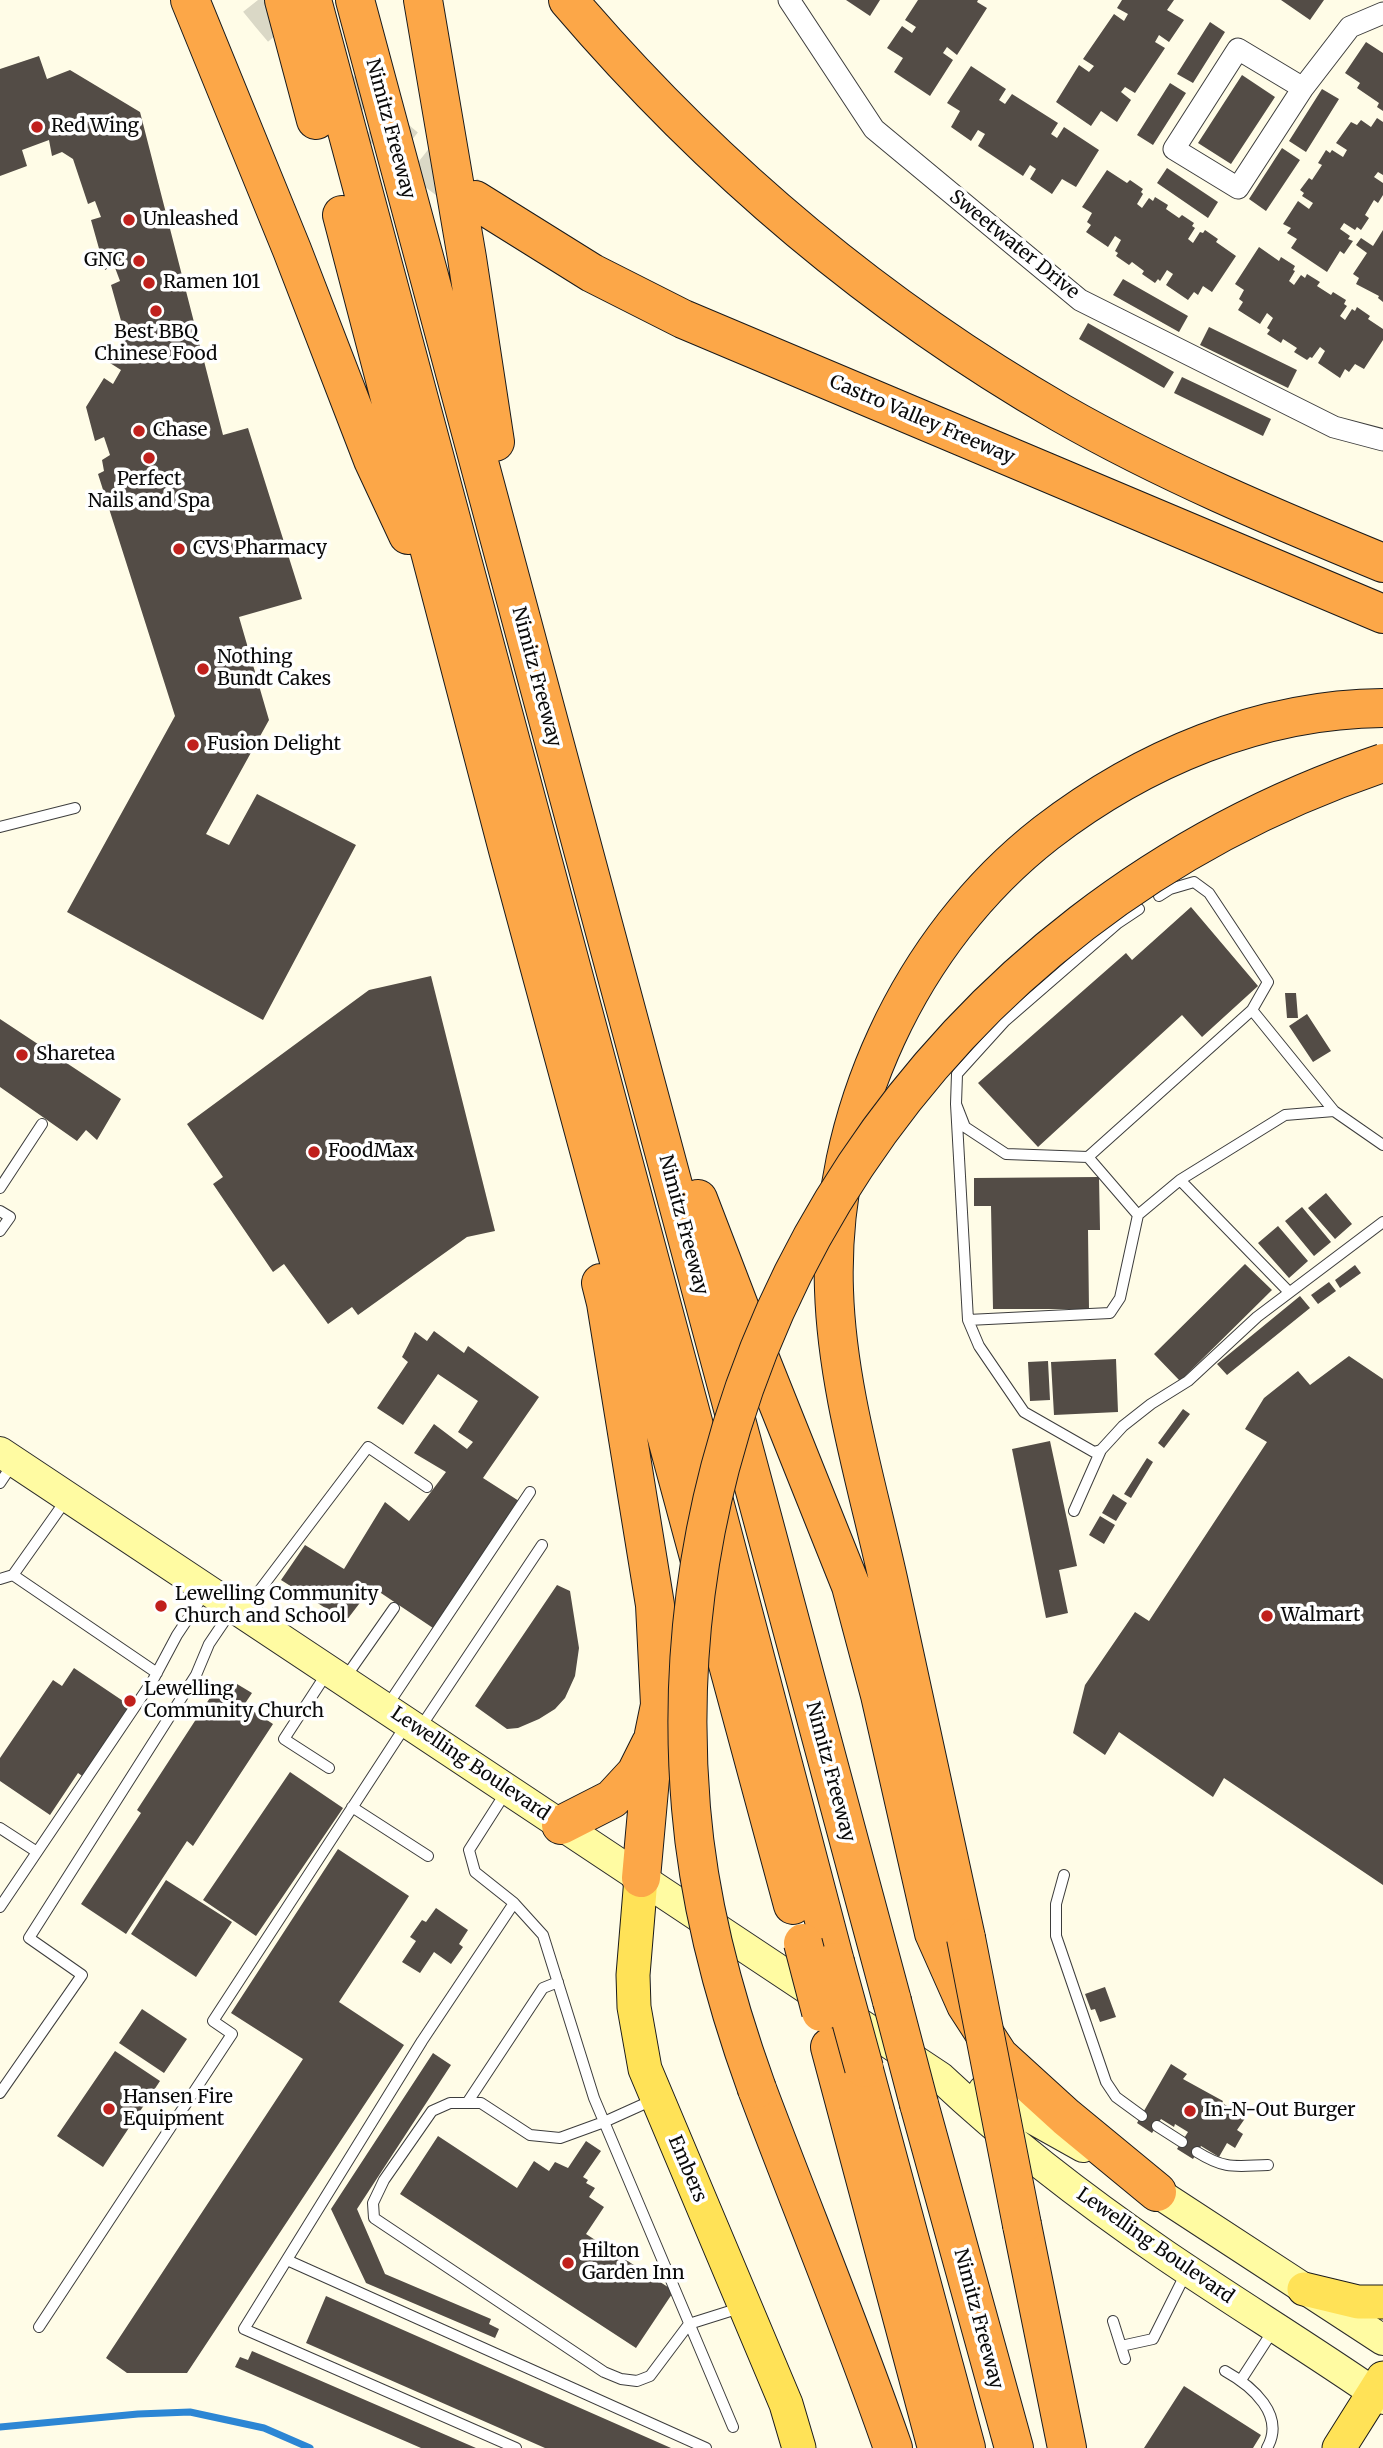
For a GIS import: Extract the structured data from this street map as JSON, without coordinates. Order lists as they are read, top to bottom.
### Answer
{
  "streets": {
    "highway": ["Nimitz Freeway", "Castro Valley Freeway"],
    "main road": ["Lewelling Boulevard", "Embers"],
    "street": ["Sweetwater Drive"]
  },
  "crossings": [
    ["Nimitz Freeway", "Lewelling Boulevard"],
    ["Lewelling Boulevard", "Embers"]
  ],
  "places": [
    "Red Wing",
    "Unleashed",
    "GNC",
    "Ramen 101",
    "Best BBQ Chinese Food",
    "Chase",
    "Perfect Nails and Spa",
    "CVS Pharmacy",
    "Nothing Bundt Cakes",
    "Fusion Delight",
    "Sharetea",
    "FoodMax",
    "Lewelling Community Church and School",
    "Walmart",
    "Lewelling Community Church",
    "Hansen Fire Equipment",
    "In-N-Out Burger",
    "Hilton Garden Inn"
  ]
}
